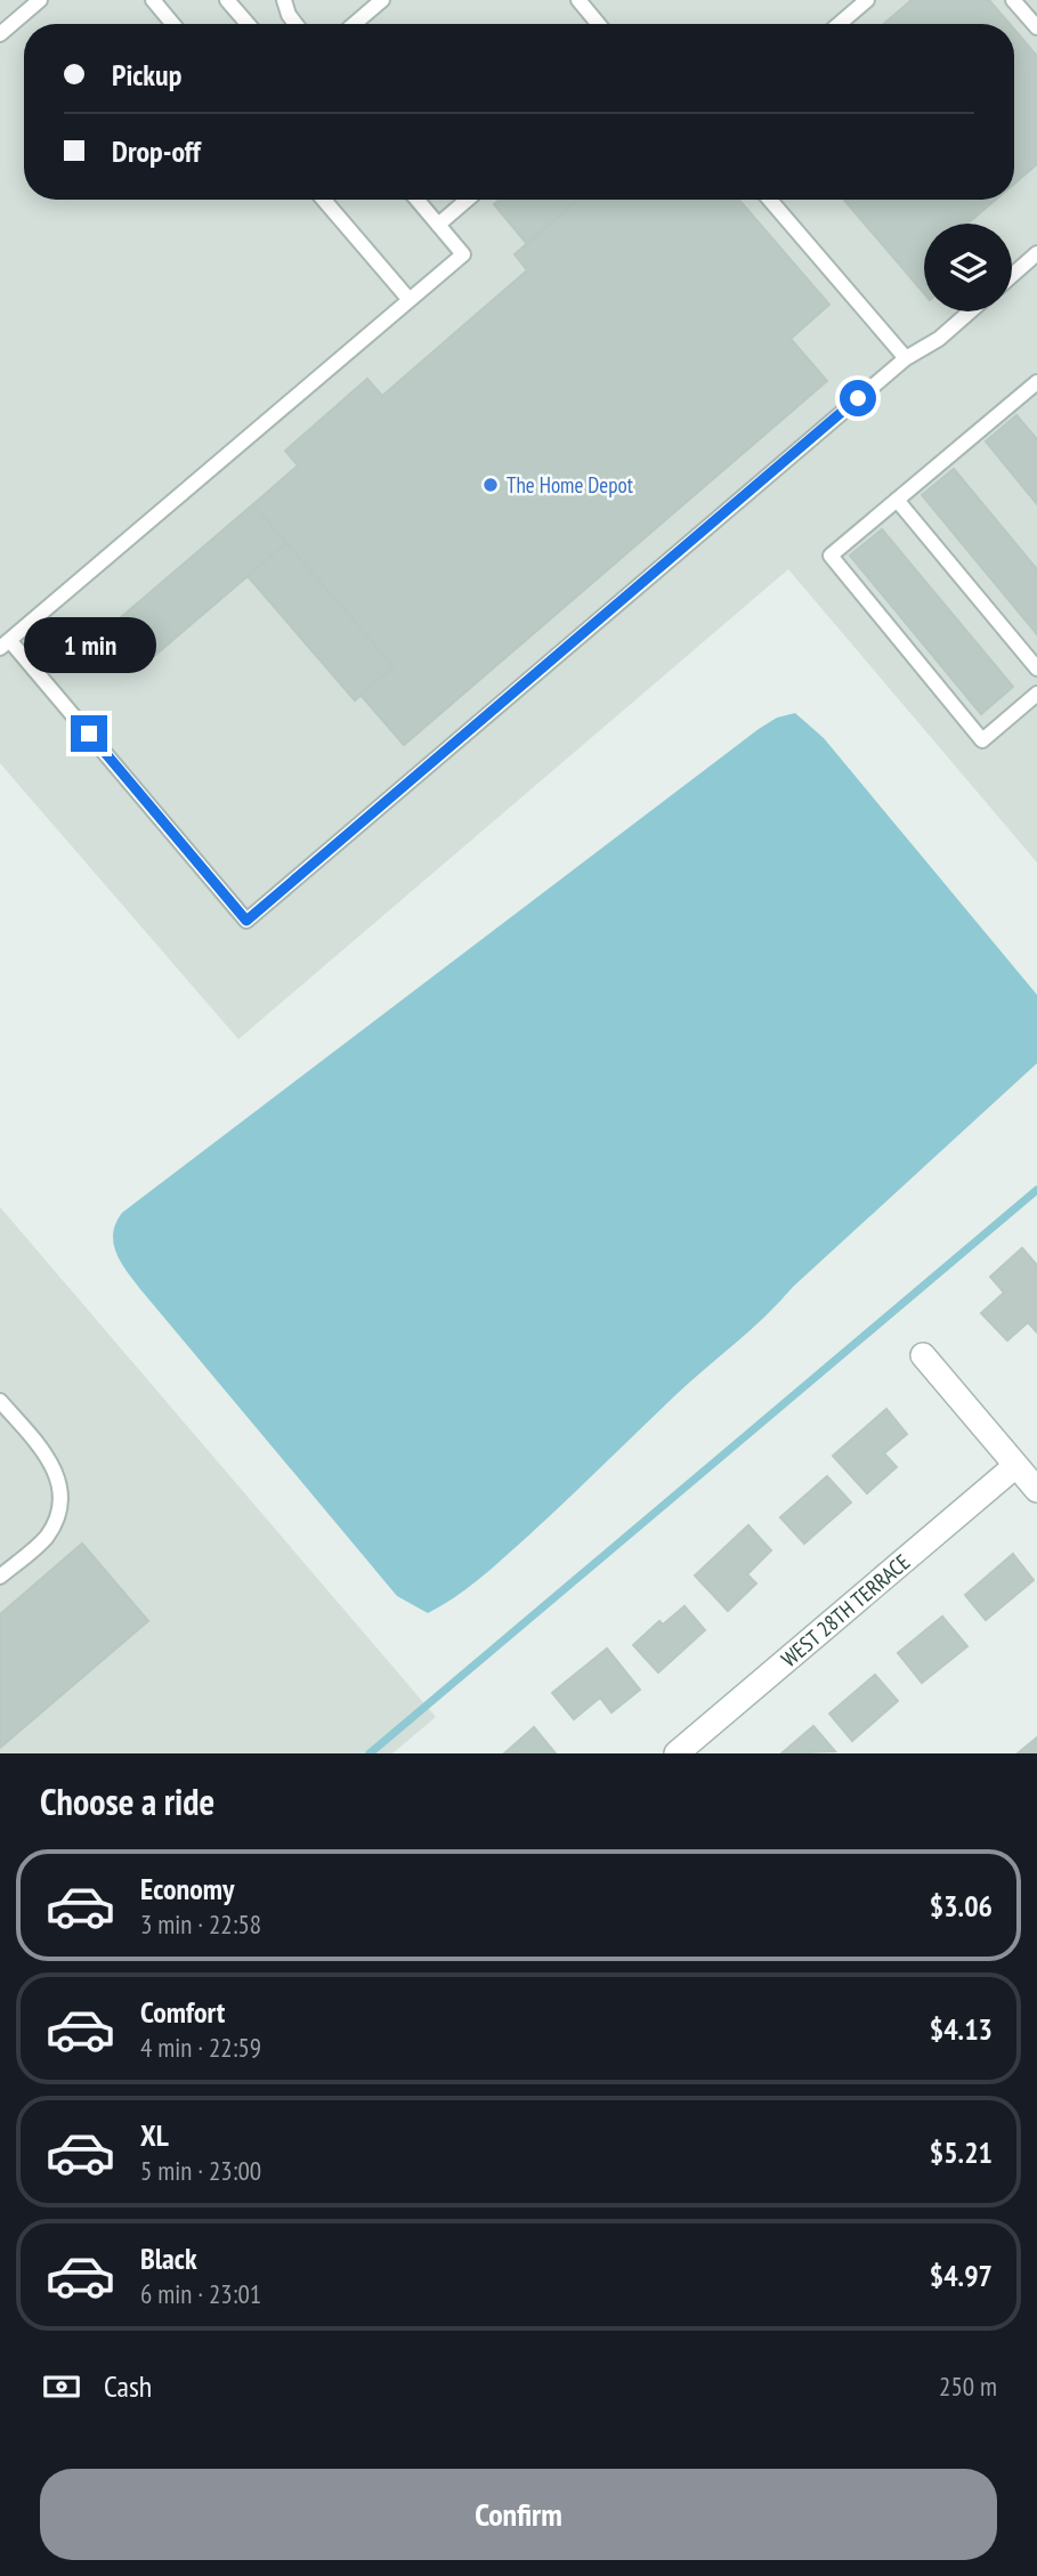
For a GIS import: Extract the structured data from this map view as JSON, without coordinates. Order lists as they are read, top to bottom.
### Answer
{
  "streets": {
    "street": ["WEST 28TH TERRACE"]
  },
  "places": ["The Home Depot"],
  "page": {
    "banner": ["Pickup", "Drop-off"],
    "bubble": "1 min",
    "heading": "Choose a ride",
    "list": [
      {
        "name": "Economy",
        "note": "3 min · 22:58",
        "value": "$3.06"
      },
      {
        "name": "Comfort",
        "note": "4 min · 22:59",
        "value": "$4.13"
      },
      {
        "name": "XL",
        "note": "5 min · 23:00",
        "value": "$5.21"
      },
      {
        "name": "Black",
        "note": "6 min · 23:01",
        "value": "$4.97"
      }
    ],
    "pay": ["Cash", "250 m"],
    "buttons": "Confirm"
  }
}
